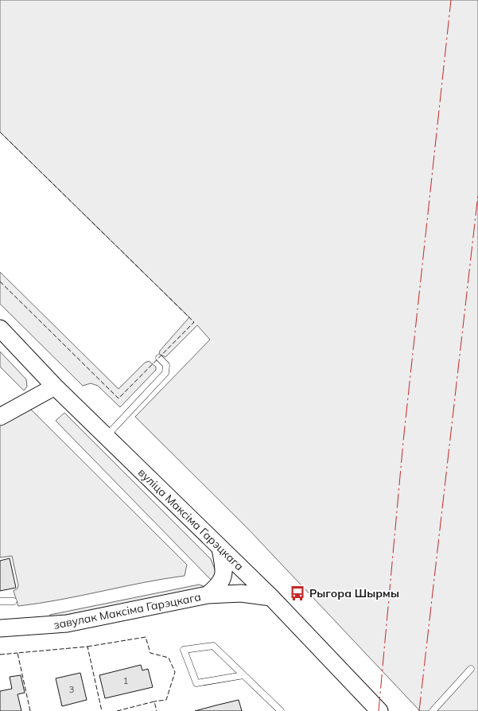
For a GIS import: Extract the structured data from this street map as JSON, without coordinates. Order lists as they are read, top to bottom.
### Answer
{
  "streets": {
    "main road": ["вуліца Максіма Гарэцкага", "завулак Максіма Гарэцкага"]
  },
  "crossings": [
    ["вуліца Максіма Гарэцкага", "завулак Максіма Гарэцкага"]
  ],
  "places": {
    "bus stop": ["Рыгора Шырмы"]
  },
  "house_numbers": ["1", "3"]
}
